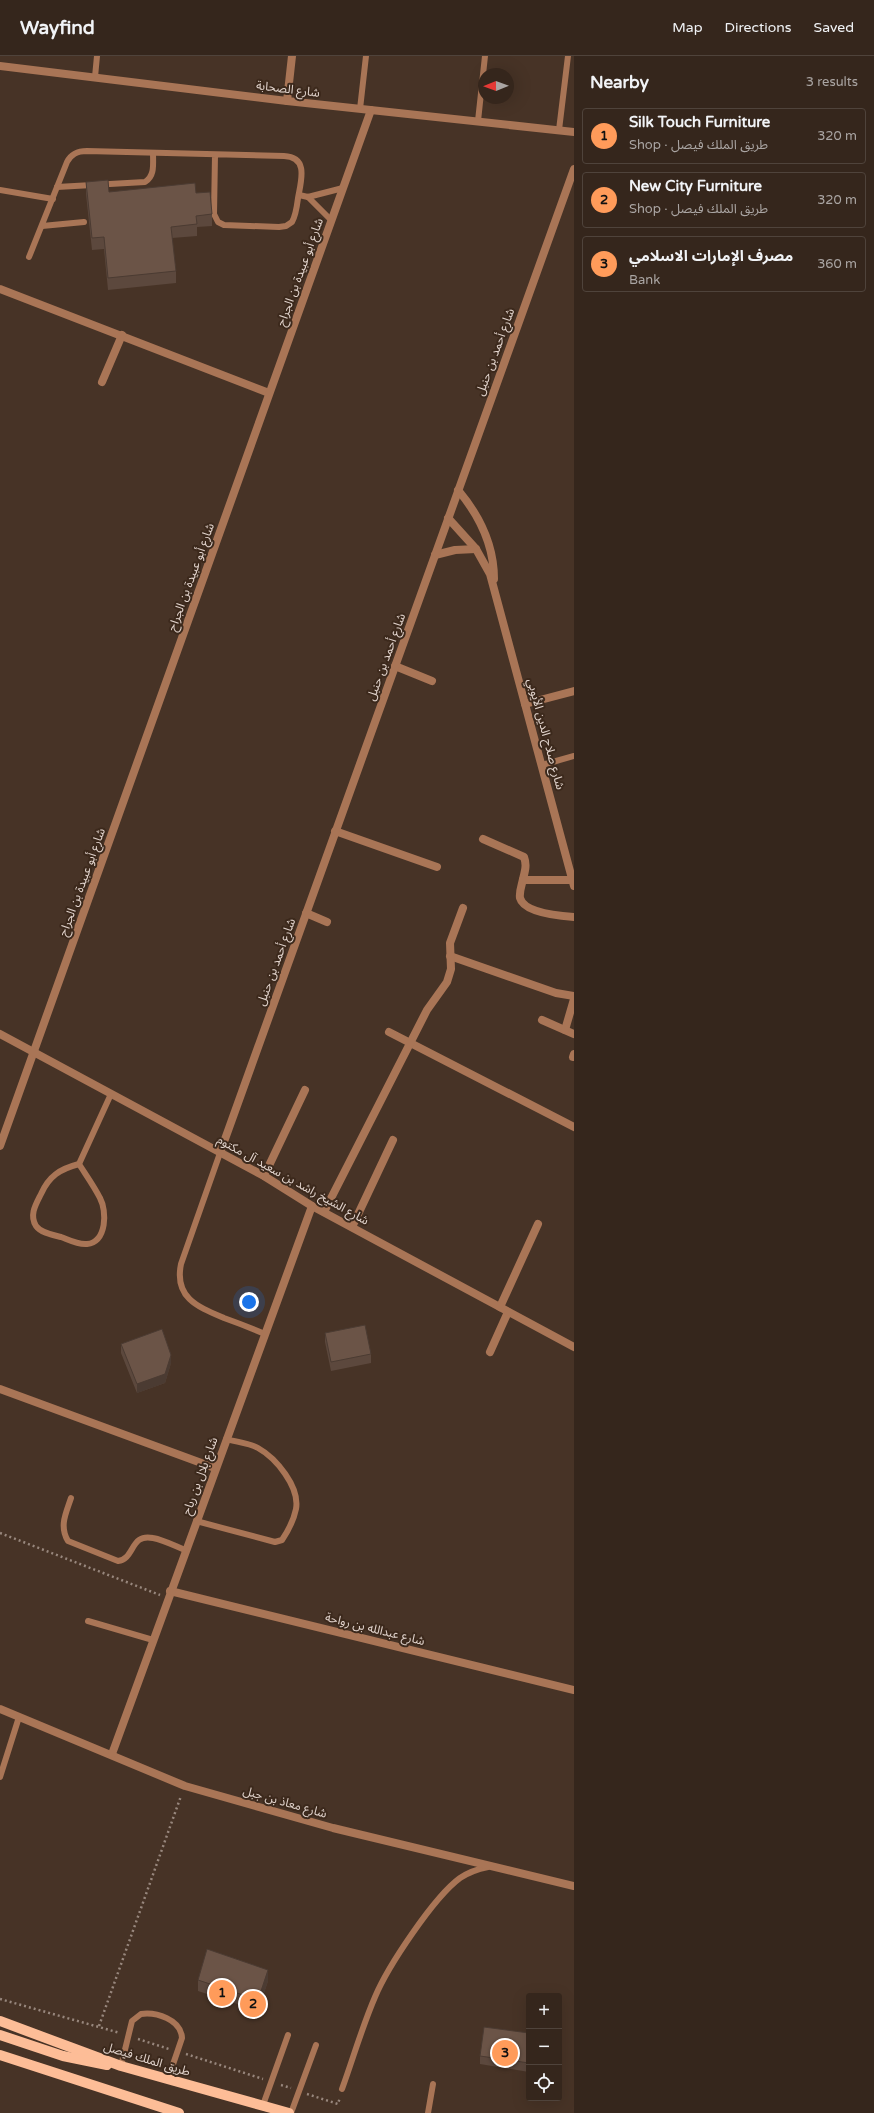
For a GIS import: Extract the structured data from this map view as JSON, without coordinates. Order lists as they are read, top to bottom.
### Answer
{
  "streets": {
    "main road": ["طريق الملك فيصل"],
    "street": [
      "شارع الصحابة",
      "شارع أبو عبيدة بن الجراح",
      "شارع أحمد بن حنبل",
      "شارع صلاح الدين الأيوبي",
      "شارع الشيخ راشد بن سعيد آل مكتوم",
      "شارع بلال بن رباح",
      "شارع عبدالله بن رواحة",
      "شارع معاذ بن جبل"
    ]
  },
  "crossings": [
    ["شارع الصحابة", "شارع أبو عبيدة بن الجراح"],
    ["شارع أبو عبيدة بن الجراح", "شارع الشيخ راشد بن سعيد آل مكتوم"],
    ["شارع أحمد بن حنبل", "شارع صلاح الدين الأيوبي"],
    ["شارع أحمد بن حنبل", "شارع الشيخ راشد بن سعيد آل مكتوم"],
    ["شارع الشيخ راشد بن سعيد آل مكتوم", "شارع بلال بن رباح"],
    ["شارع بلال بن رباح", "شارع عبدالله بن رواحة"],
    ["شارع بلال بن رباح", "شارع معاذ بن جبل"]
  ],
  "north": "left",
  "page": {
    "header": "Wayfind",
    "nav": ["Map", "Directions", "Saved"],
    "heading": ["Nearby", "3 results"],
    "list": [
      {
        "mark": "1",
        "name": "Silk Touch Furniture",
        "note": "Shop · طريق الملك فيصل",
        "value": "320 m"
      },
      {
        "mark": "2",
        "name": "New City Furniture",
        "note": "Shop · طريق الملك فيصل",
        "value": "320 m"
      },
      {
        "mark": "3",
        "name": "مصرف الإمارات الاسلامي",
        "note": "Bank",
        "value": "360 m"
      }
    ],
    "pins": ["1", "2", "3"],
    "map_buttons": ["+", "−"]
  }
}
